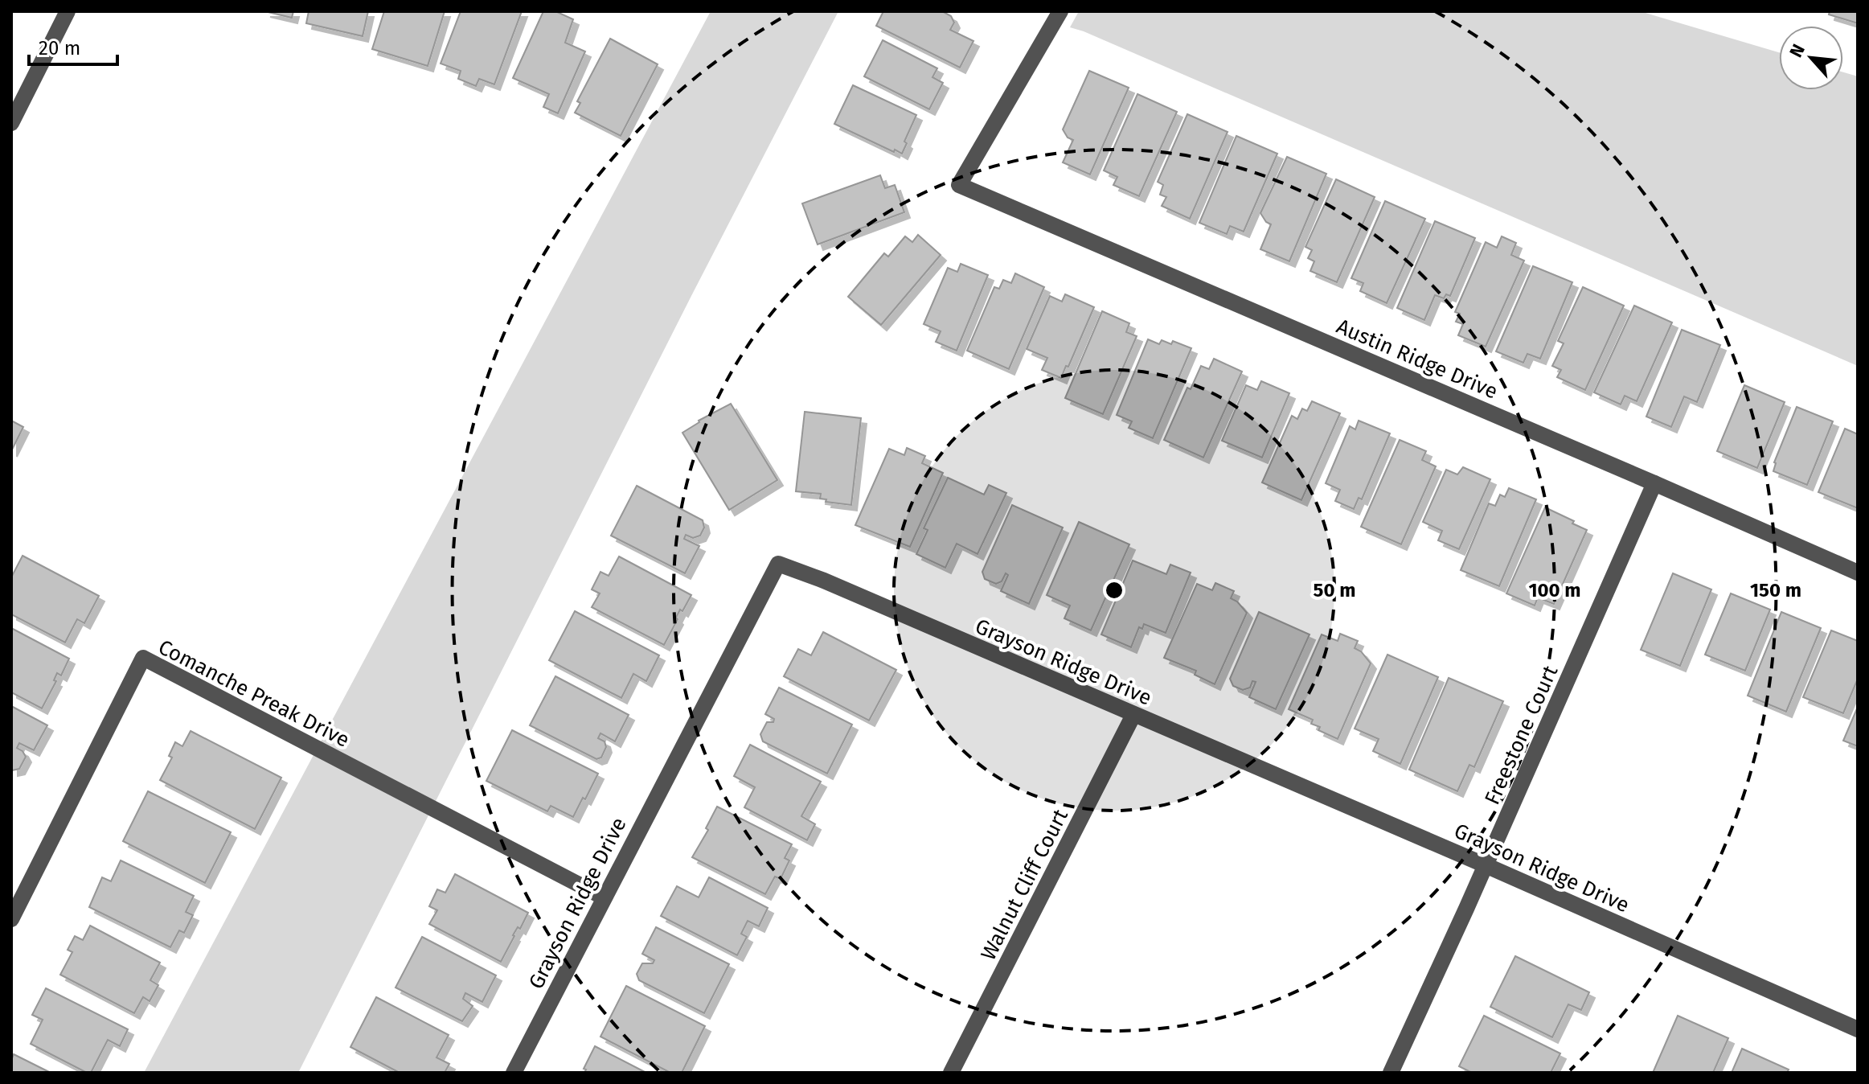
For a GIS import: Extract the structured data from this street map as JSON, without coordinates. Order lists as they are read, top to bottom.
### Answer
{
  "streets": {
    "street": [
      "Austin Ridge Drive",
      "Grayson Ridge Drive",
      "Comanche Preak Drive",
      "Freestone Court",
      "Walnut Cliff Court"
    ]
  },
  "crossings": [
    ["Austin Ridge Drive", "Freestone Court"],
    ["Grayson Ridge Drive", "Comanche Preak Drive"],
    ["Grayson Ridge Drive", "Freestone Court"],
    ["Grayson Ridge Drive", "Walnut Cliff Court"]
  ],
  "scale_bar": "20 m",
  "north": "top left",
  "rings": ["50 m", "100 m", "150 m"]
}
